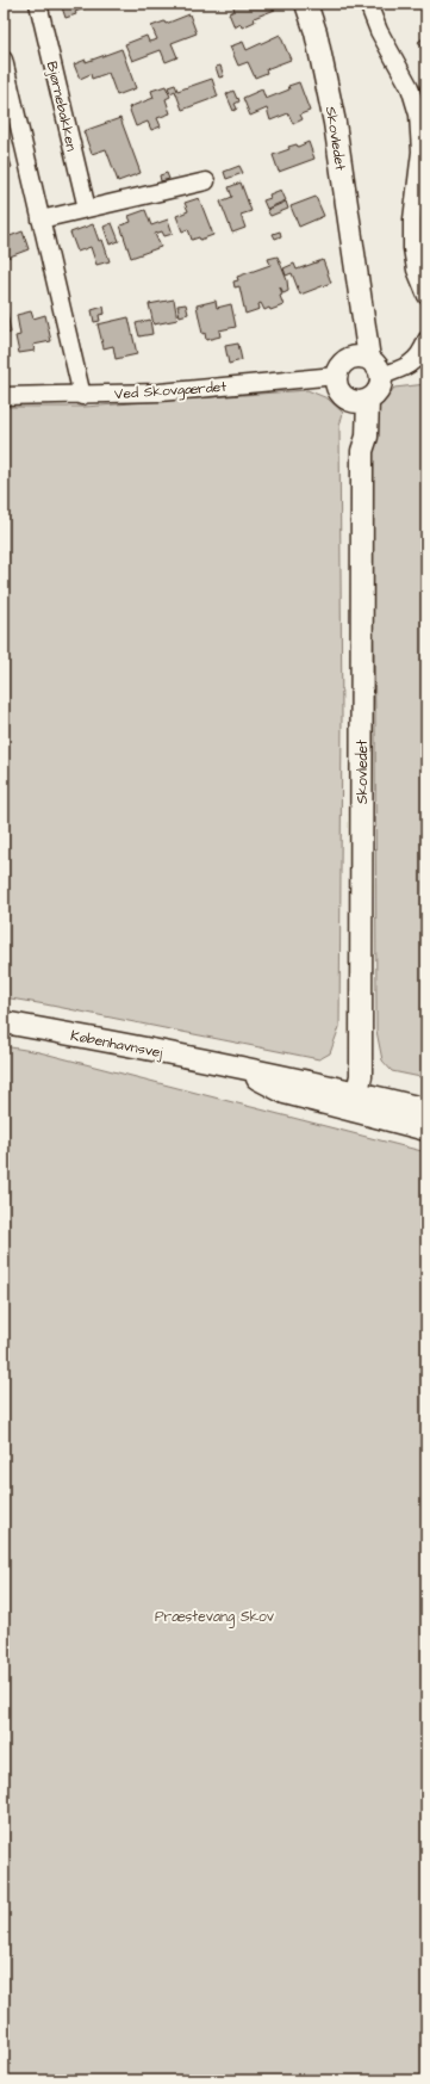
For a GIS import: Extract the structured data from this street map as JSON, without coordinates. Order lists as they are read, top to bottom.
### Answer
{
  "streets": {
    "street": [
      "Bjørnebakken",
      "Skovledet",
      "Ved Skovgærdet",
      "Københavnsvej"
    ]
  },
  "crossings": [
    ["Skovledet", "Ved Skovgærdet"],
    ["Skovledet", "Københavnsvej"]
  ],
  "parks": ["Præstevang Skov"]
}
